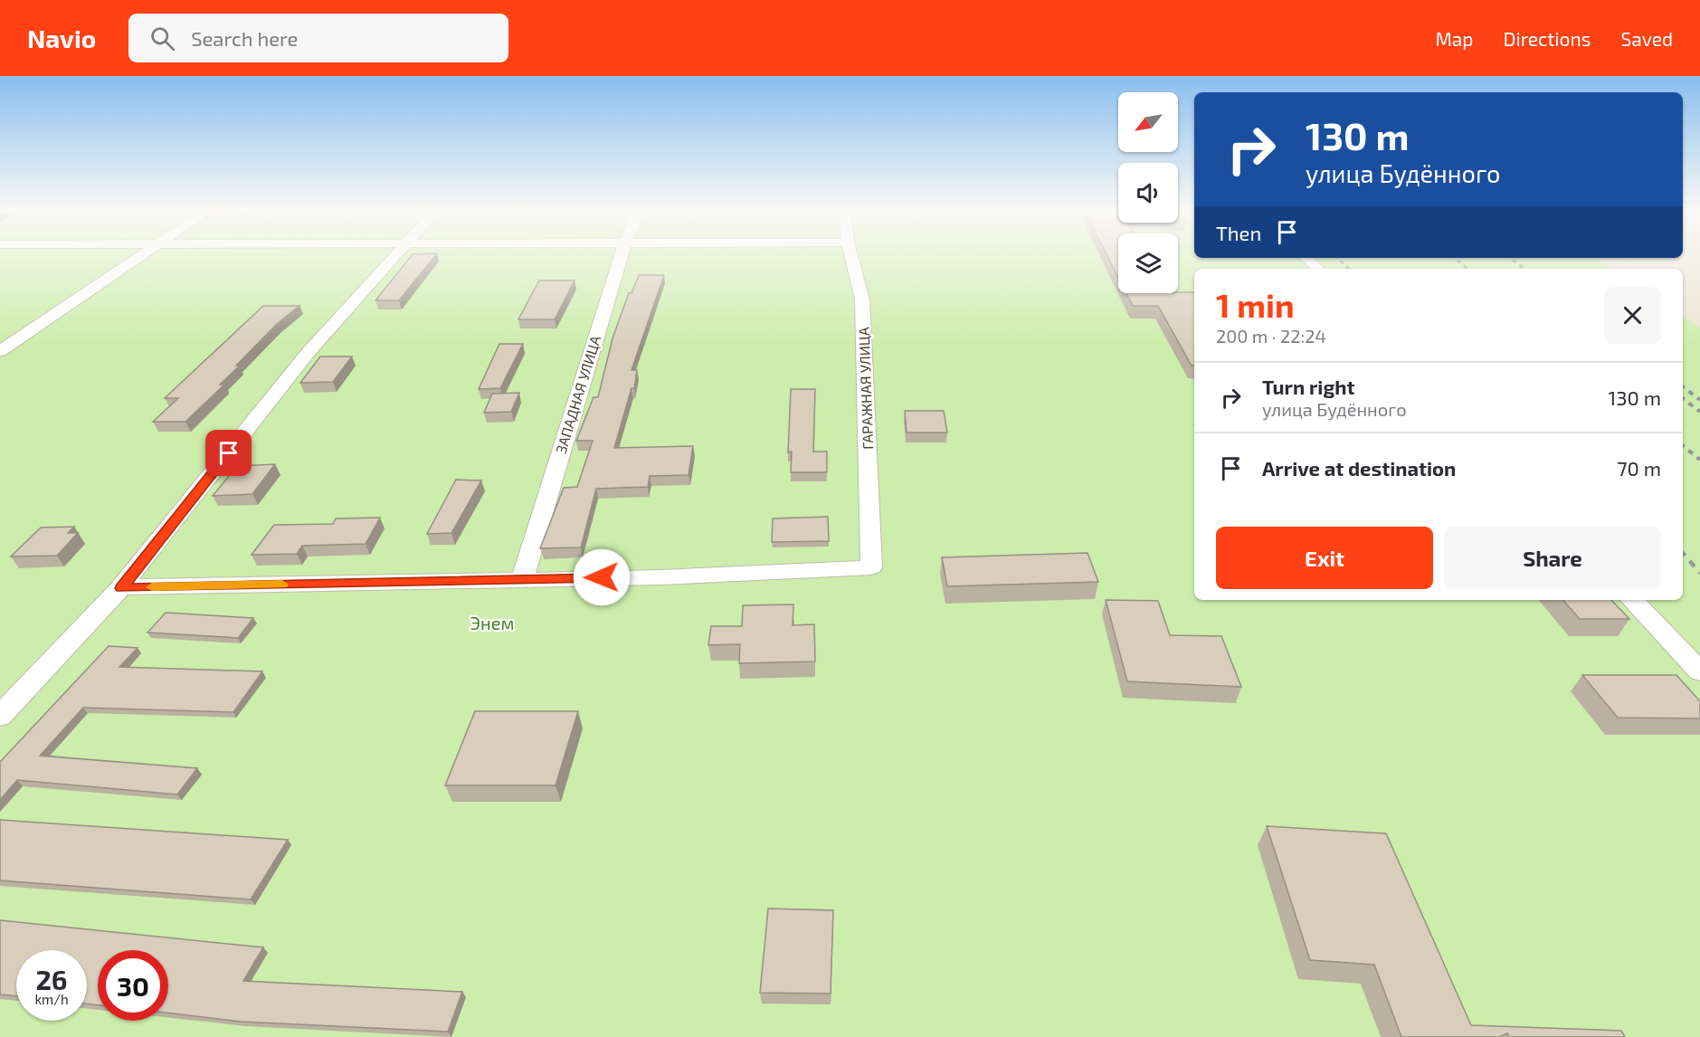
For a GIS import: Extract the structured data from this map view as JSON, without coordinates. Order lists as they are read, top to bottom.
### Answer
{
  "streets": {
    "street": ["ГАРАЖНАЯ УЛИЦА", "ЗАПАДНАЯ УЛИЦА"]
  },
  "crossings": [
    ["ГАРАЖНАЯ УЛИЦА", "ЗАПАДНАЯ УЛИЦА"]
  ],
  "parks": ["Энем"],
  "north": "bottom left",
  "page": {
    "header": "Navio",
    "search": "Search here",
    "nav": ["Map", "Directions", "Saved"],
    "turn": ["130 m", "улица Будённого"],
    "then": "Then",
    "heading": ["1 min", "200 m · 22:24"],
    "list": [
      {
        "name": "Turn right",
        "note": "улица Будённого",
        "value": "130 m"
      },
      {
        "name": "Arrive at destination",
        "value": "70 m"
      }
    ],
    "buttons": ["Exit", "Share"],
    "speed": "26 km/h",
    "limit": "30"
  }
}
